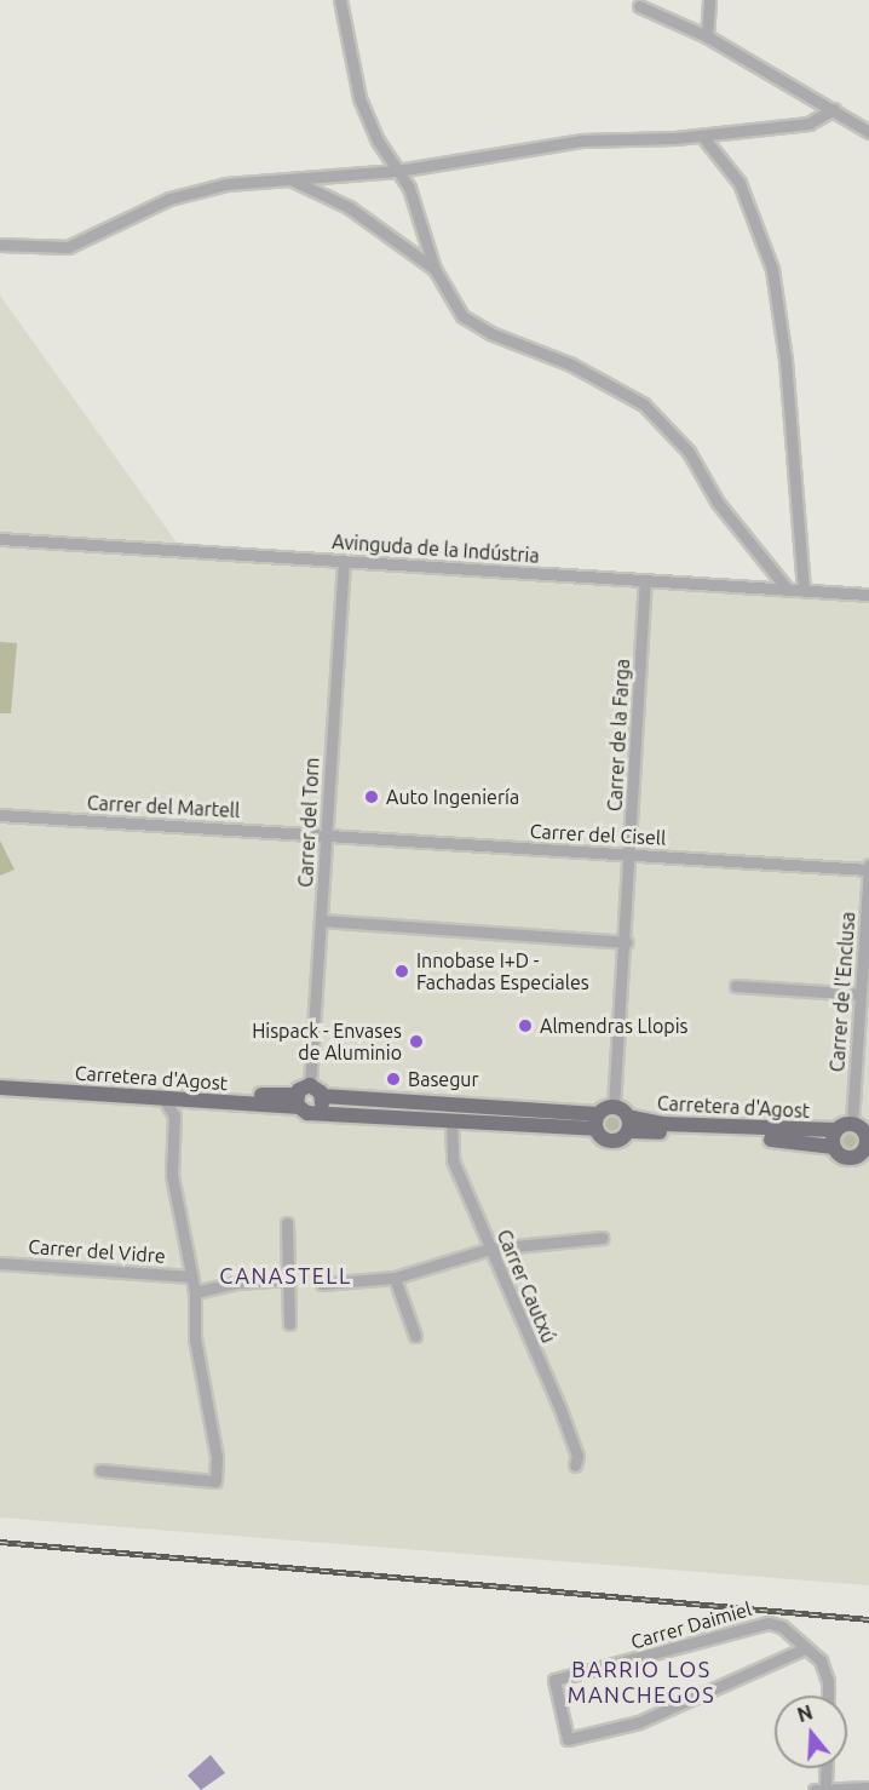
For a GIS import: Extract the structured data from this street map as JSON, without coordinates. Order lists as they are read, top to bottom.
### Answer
{
  "streets": {
    "main road": ["Carretera d'Agost"],
    "street": [
      "Avinguda de la Indústria",
      "Carrer de la Farga",
      "Carrer del Martell",
      "Carrer del Torn",
      "Carrer del Cisell",
      "Carrer de l'Enclusa",
      "Carrer del Vidre",
      "Carrer Cautxú",
      "Carrer Daimiel"
    ]
  },
  "crossings": [
    ["Avinguda de la Indústria", "Carrer de la Farga"],
    ["Avinguda de la Indústria", "Carrer del Torn"],
    ["Carrer de la Farga", "Carrer del Cisell"],
    ["Carrer del Martell", "Carrer del Torn"],
    ["Carrer del Martell", "Carrer del Cisell"],
    ["Carrer del Torn", "Carrer del Cisell"],
    ["Carrer del Cisell", "Carrer de l'Enclusa"],
    ["Carrer de l'Enclusa", "Carretera d'Agost"]
  ],
  "districts": ["CANASTELL", "BARRIO LOS MANCHEGOS"],
  "places": [
    "Auto Ingeniería",
    "Innobase I+D - Fachadas Especiales",
    "Almendras Llopis",
    "Hispack - Envases de Aluminio",
    "Basegur"
  ],
  "north": "top"
}
